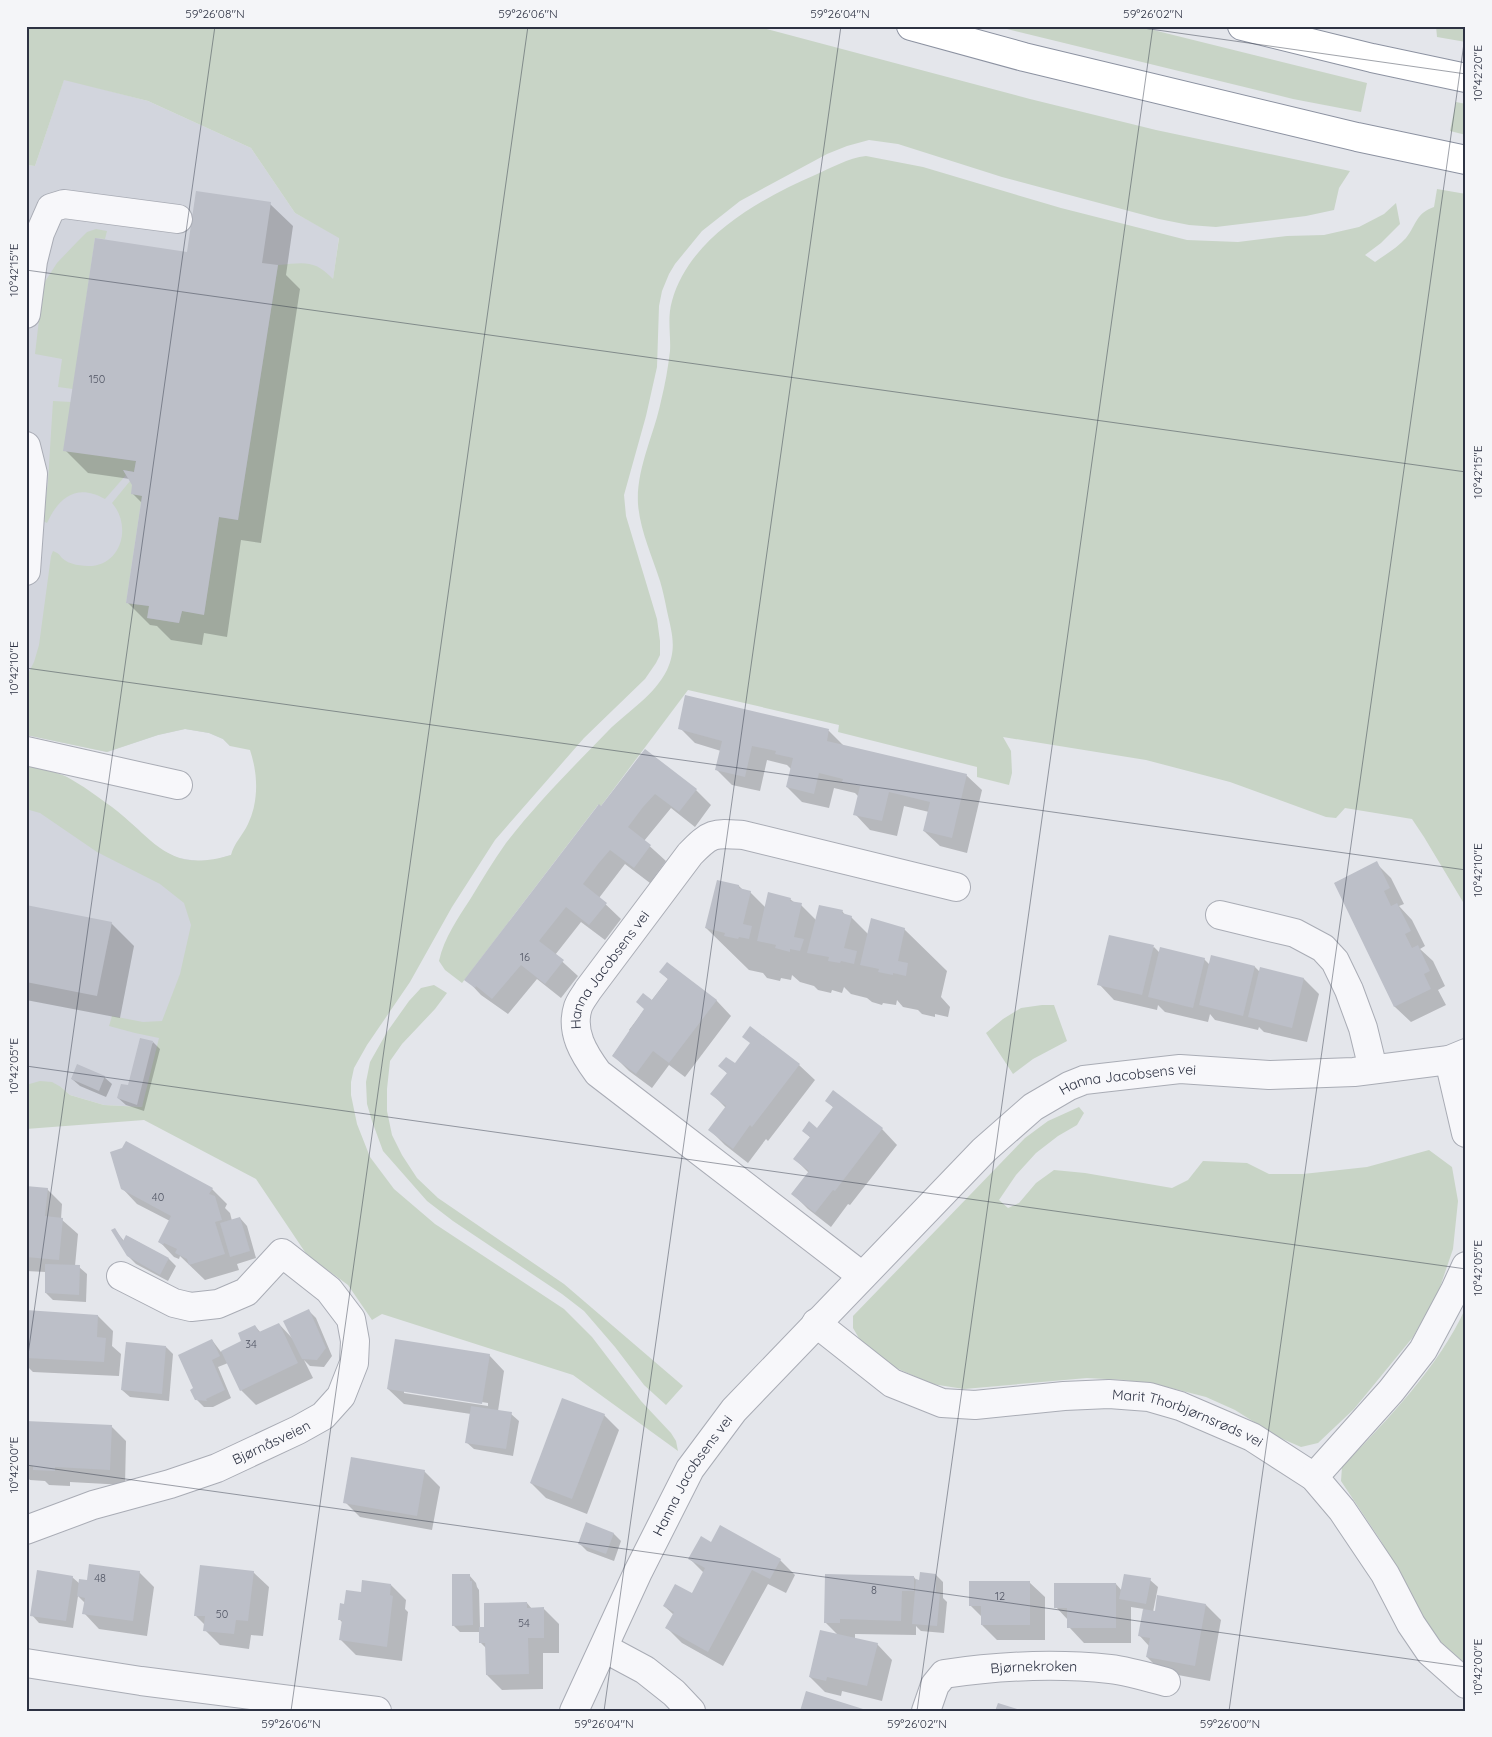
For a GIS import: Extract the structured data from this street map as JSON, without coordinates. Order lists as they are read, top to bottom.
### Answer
{
  "streets": {
    "street": [
      "Hanna Jacobsens vei",
      "Marit Thorbjørnsrøds vei",
      "Bjørnåsveien",
      "Bjørnekroken"
    ]
  },
  "crossings": [
    ["Hanna Jacobsens vei", "Marit Thorbjørnsrøds vei"]
  ],
  "house_numbers": [
    "150",
    "16",
    "40",
    "34",
    "48",
    "8",
    "12",
    "50",
    "54"
  ],
  "coordinates": [
    "59°26'08\"N",
    "59°26'06\"N",
    "59°26'04\"N",
    "59°26'02\"N",
    "10°42'20\"E",
    "10°42'15\"E",
    "10°42'10\"E",
    "10°42'05\"E",
    "10°42'00\"E",
    "59°26'00\"N"
  ]
}
